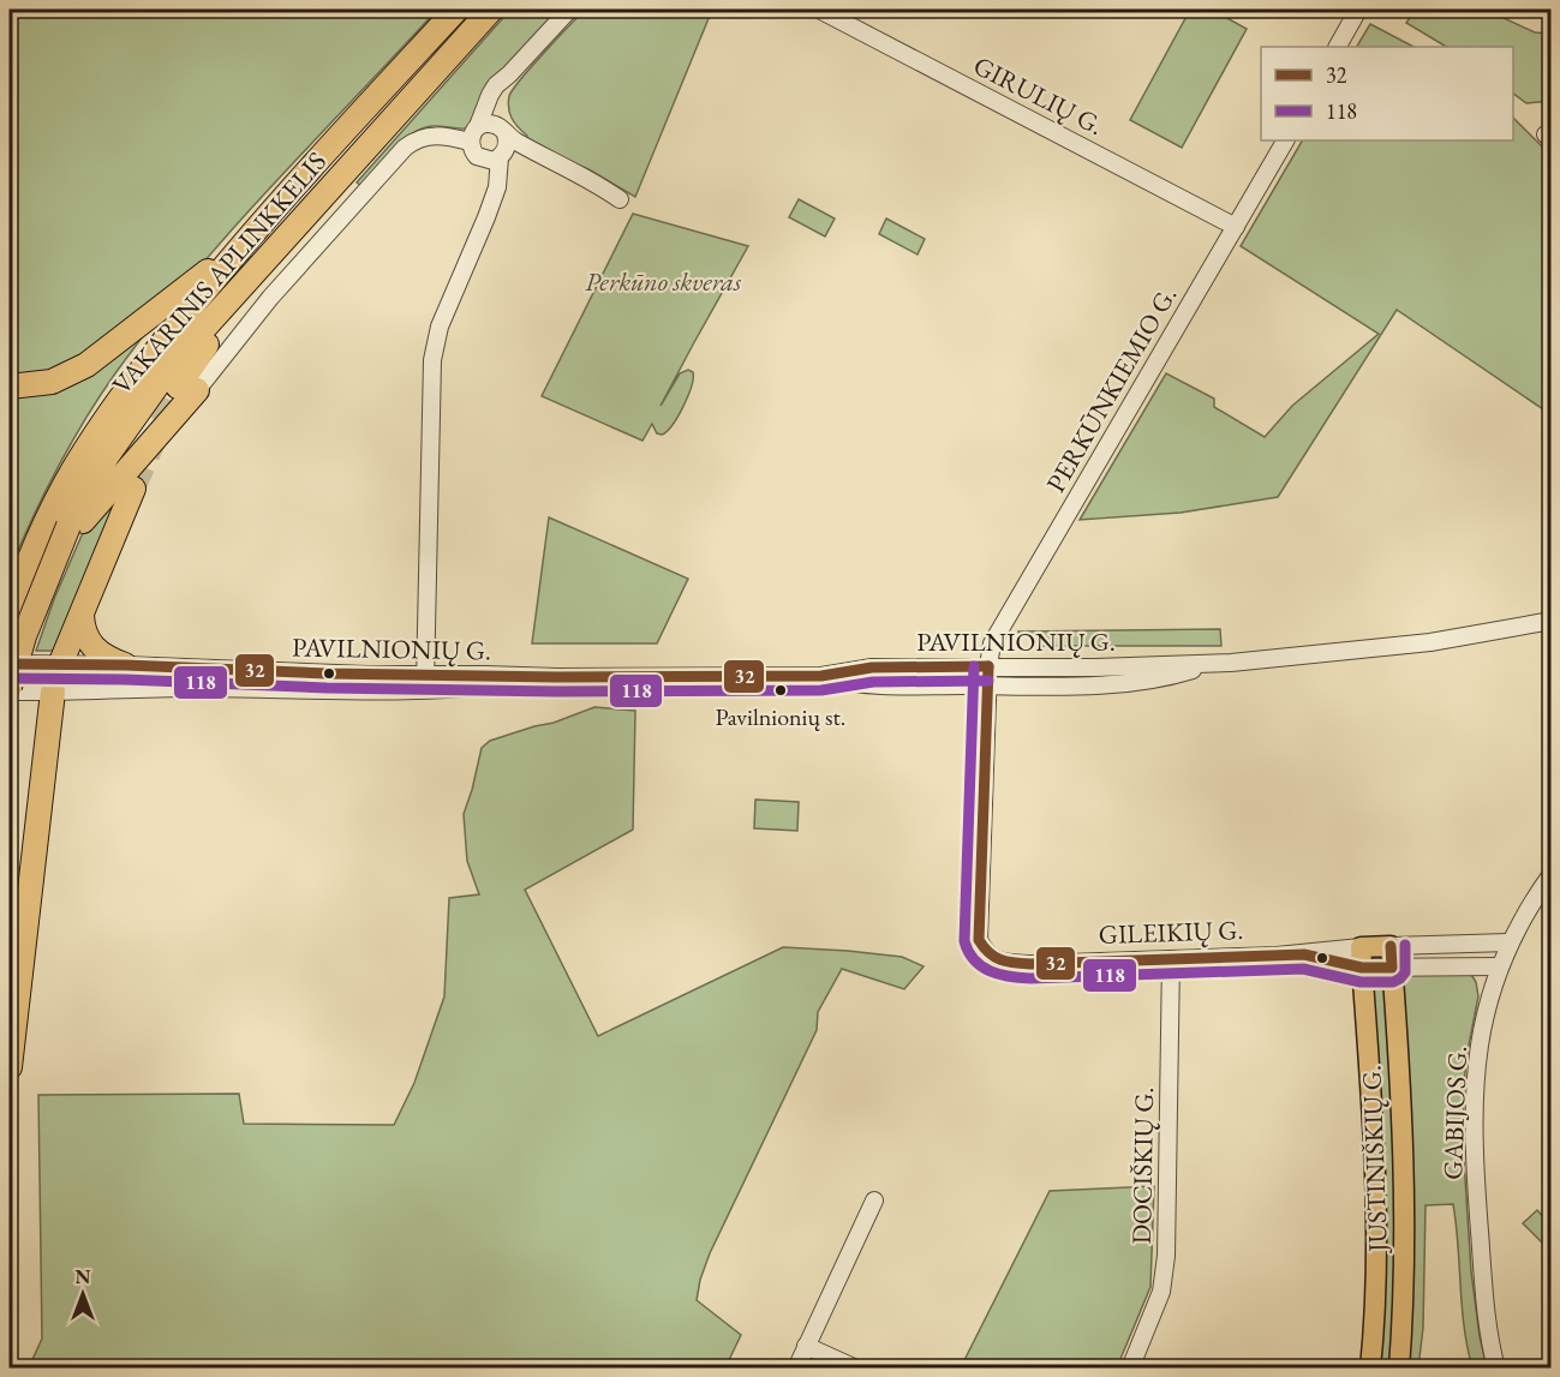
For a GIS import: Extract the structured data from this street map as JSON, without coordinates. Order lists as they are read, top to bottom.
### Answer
{
  "streets": {
    "highway": ["VAKARINIS APLINKKELIS"],
    "main road": ["GILEIKIŲ G.", "JUSTINIŠKIŲ G."],
    "street": [
      "GIRULIŲ G.",
      "PERKŪNKIEMIO G.",
      "PAVILNIONIŲ G.",
      "GABIJOS G.",
      "DOCIŠKIŲ G."
    ]
  },
  "crossings": [
    ["GIRULIŲ G.", "PERKŪNKIEMIO G."],
    ["VAKARINIS APLINKKELIS", "PAVILNIONIŲ G."],
    ["PERKŪNKIEMIO G.", "PAVILNIONIŲ G."],
    ["PERKŪNKIEMIO G.", "GILEIKIŲ G."],
    ["PAVILNIONIŲ G.", "GILEIKIŲ G."],
    ["GILEIKIŲ G.", "GABIJOS G."],
    ["GILEIKIŲ G.", "JUSTINIŠKIŲ G."],
    ["GILEIKIŲ G.", "DOCIŠKIŲ G."]
  ],
  "parks": ["Perkūno skveras"],
  "places": ["Pavilnionių st."],
  "lines": ["transit line 32", "transit line 118"],
  "legend": ["32", "118"],
  "north": "top"
}
